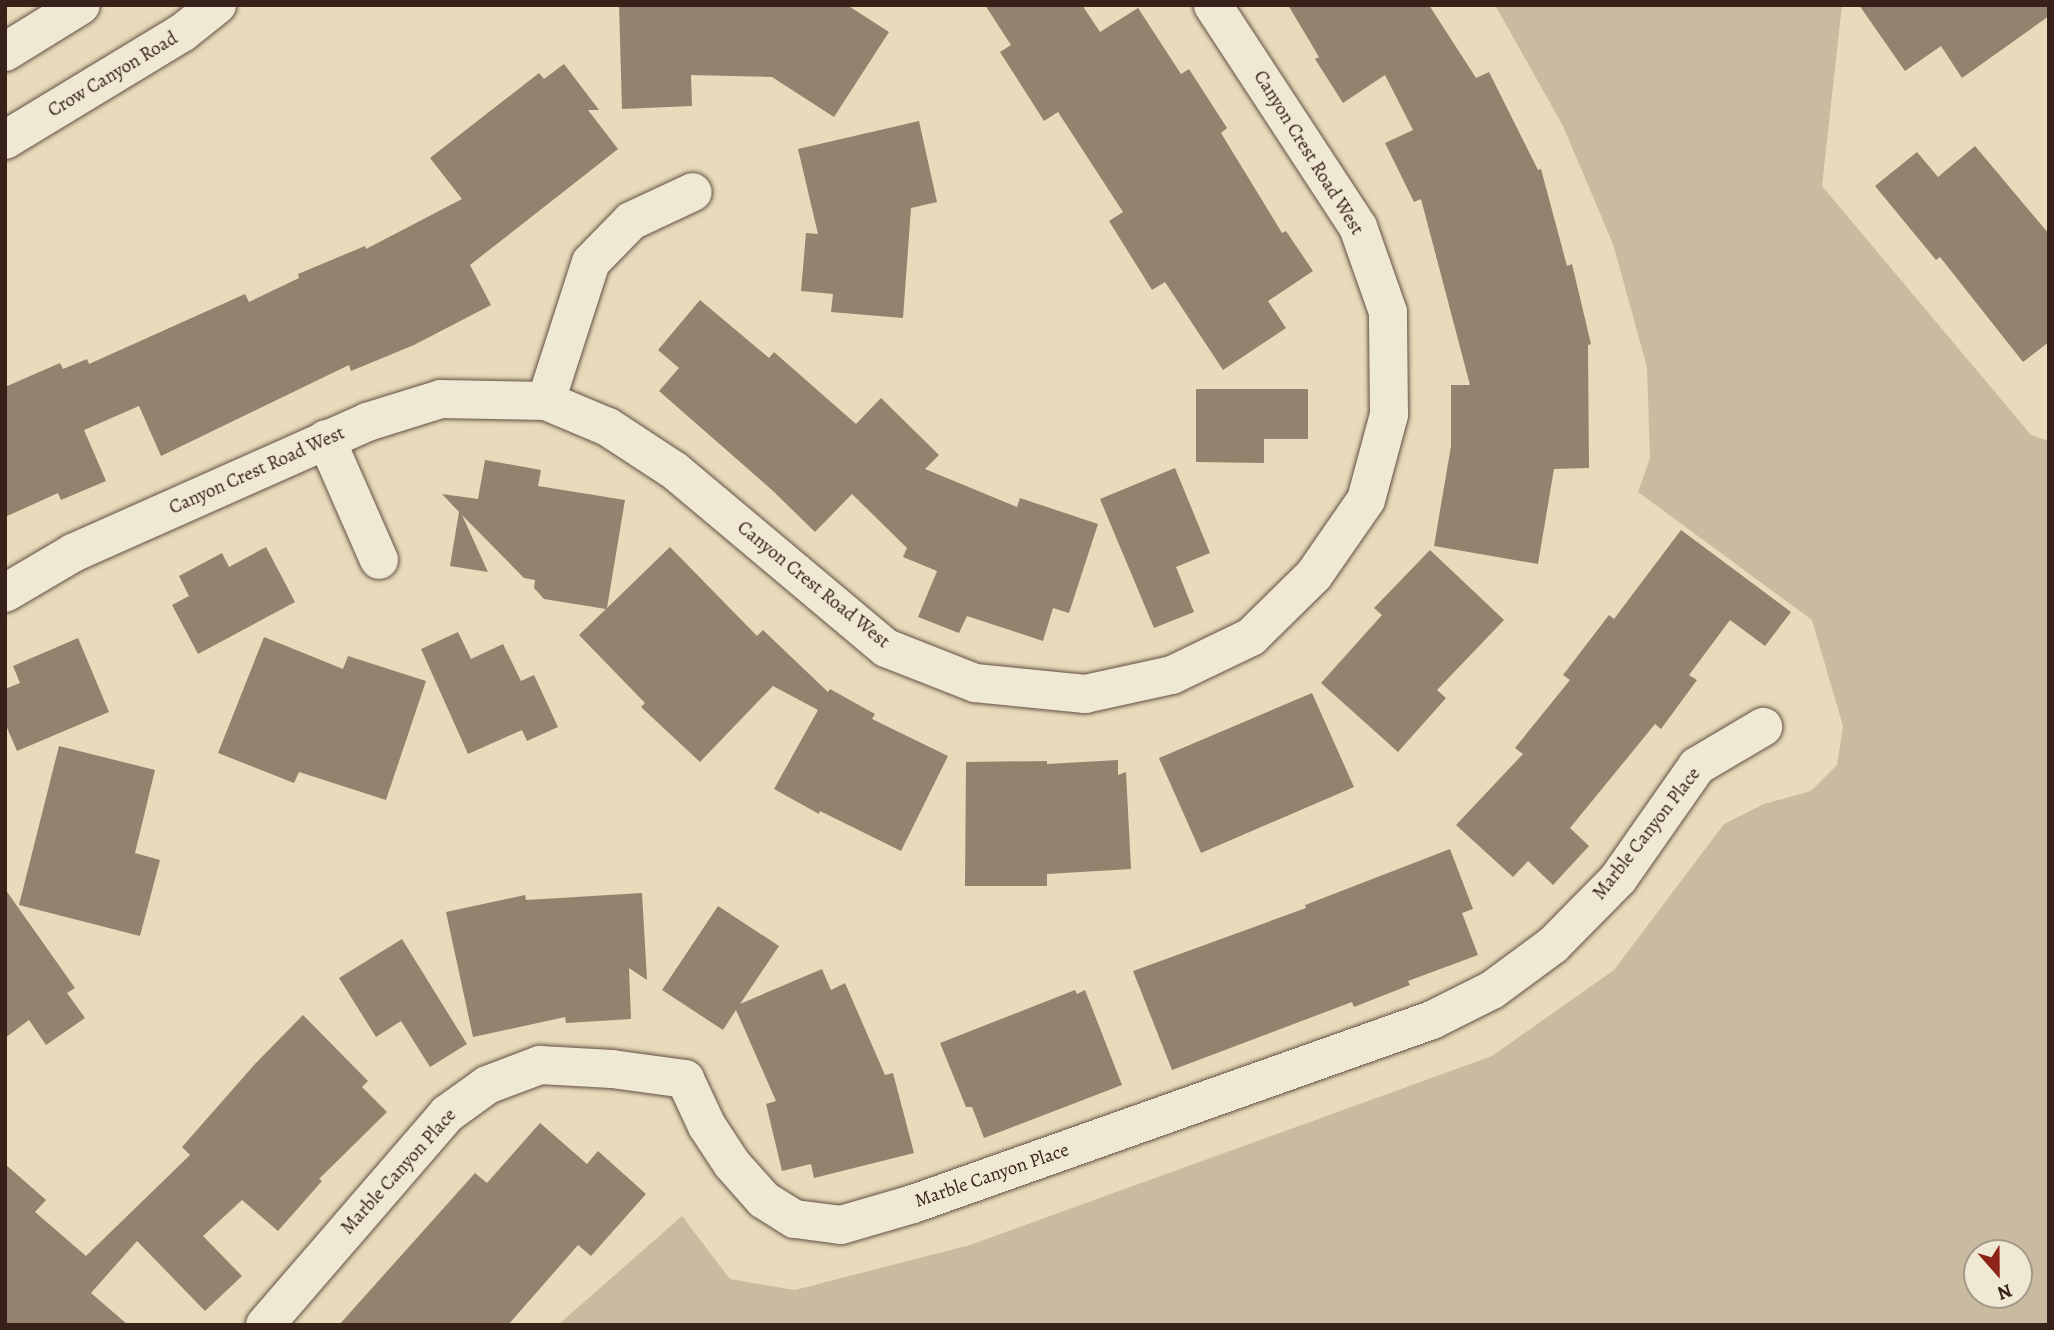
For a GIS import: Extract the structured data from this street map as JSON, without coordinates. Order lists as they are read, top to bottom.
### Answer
{
  "streets": {
    "street": ["Crow Canyon Road", "Canyon Crest Road West", "Marble Canyon Place"]
  },
  "north": "bottom"
}
